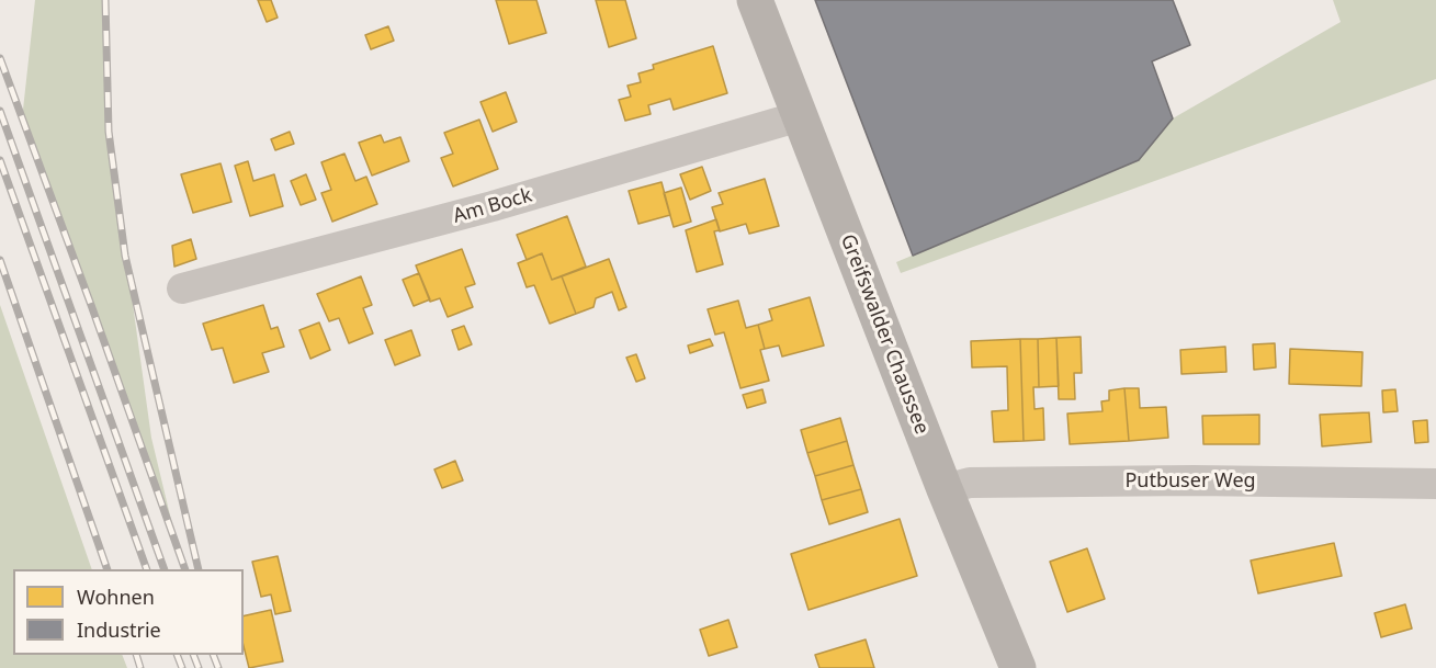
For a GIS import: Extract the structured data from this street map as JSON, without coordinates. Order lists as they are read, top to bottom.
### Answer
{
  "streets": {
    "main road": ["Greifswalder Chaussee"],
    "street": ["Am Bock", "Putbuser Weg"]
  },
  "crossings": [
    ["Am Bock", "Greifswalder Chaussee"],
    ["Greifswalder Chaussee", "Putbuser Weg"]
  ],
  "legend": ["Wohnen", "Industrie"]
}
